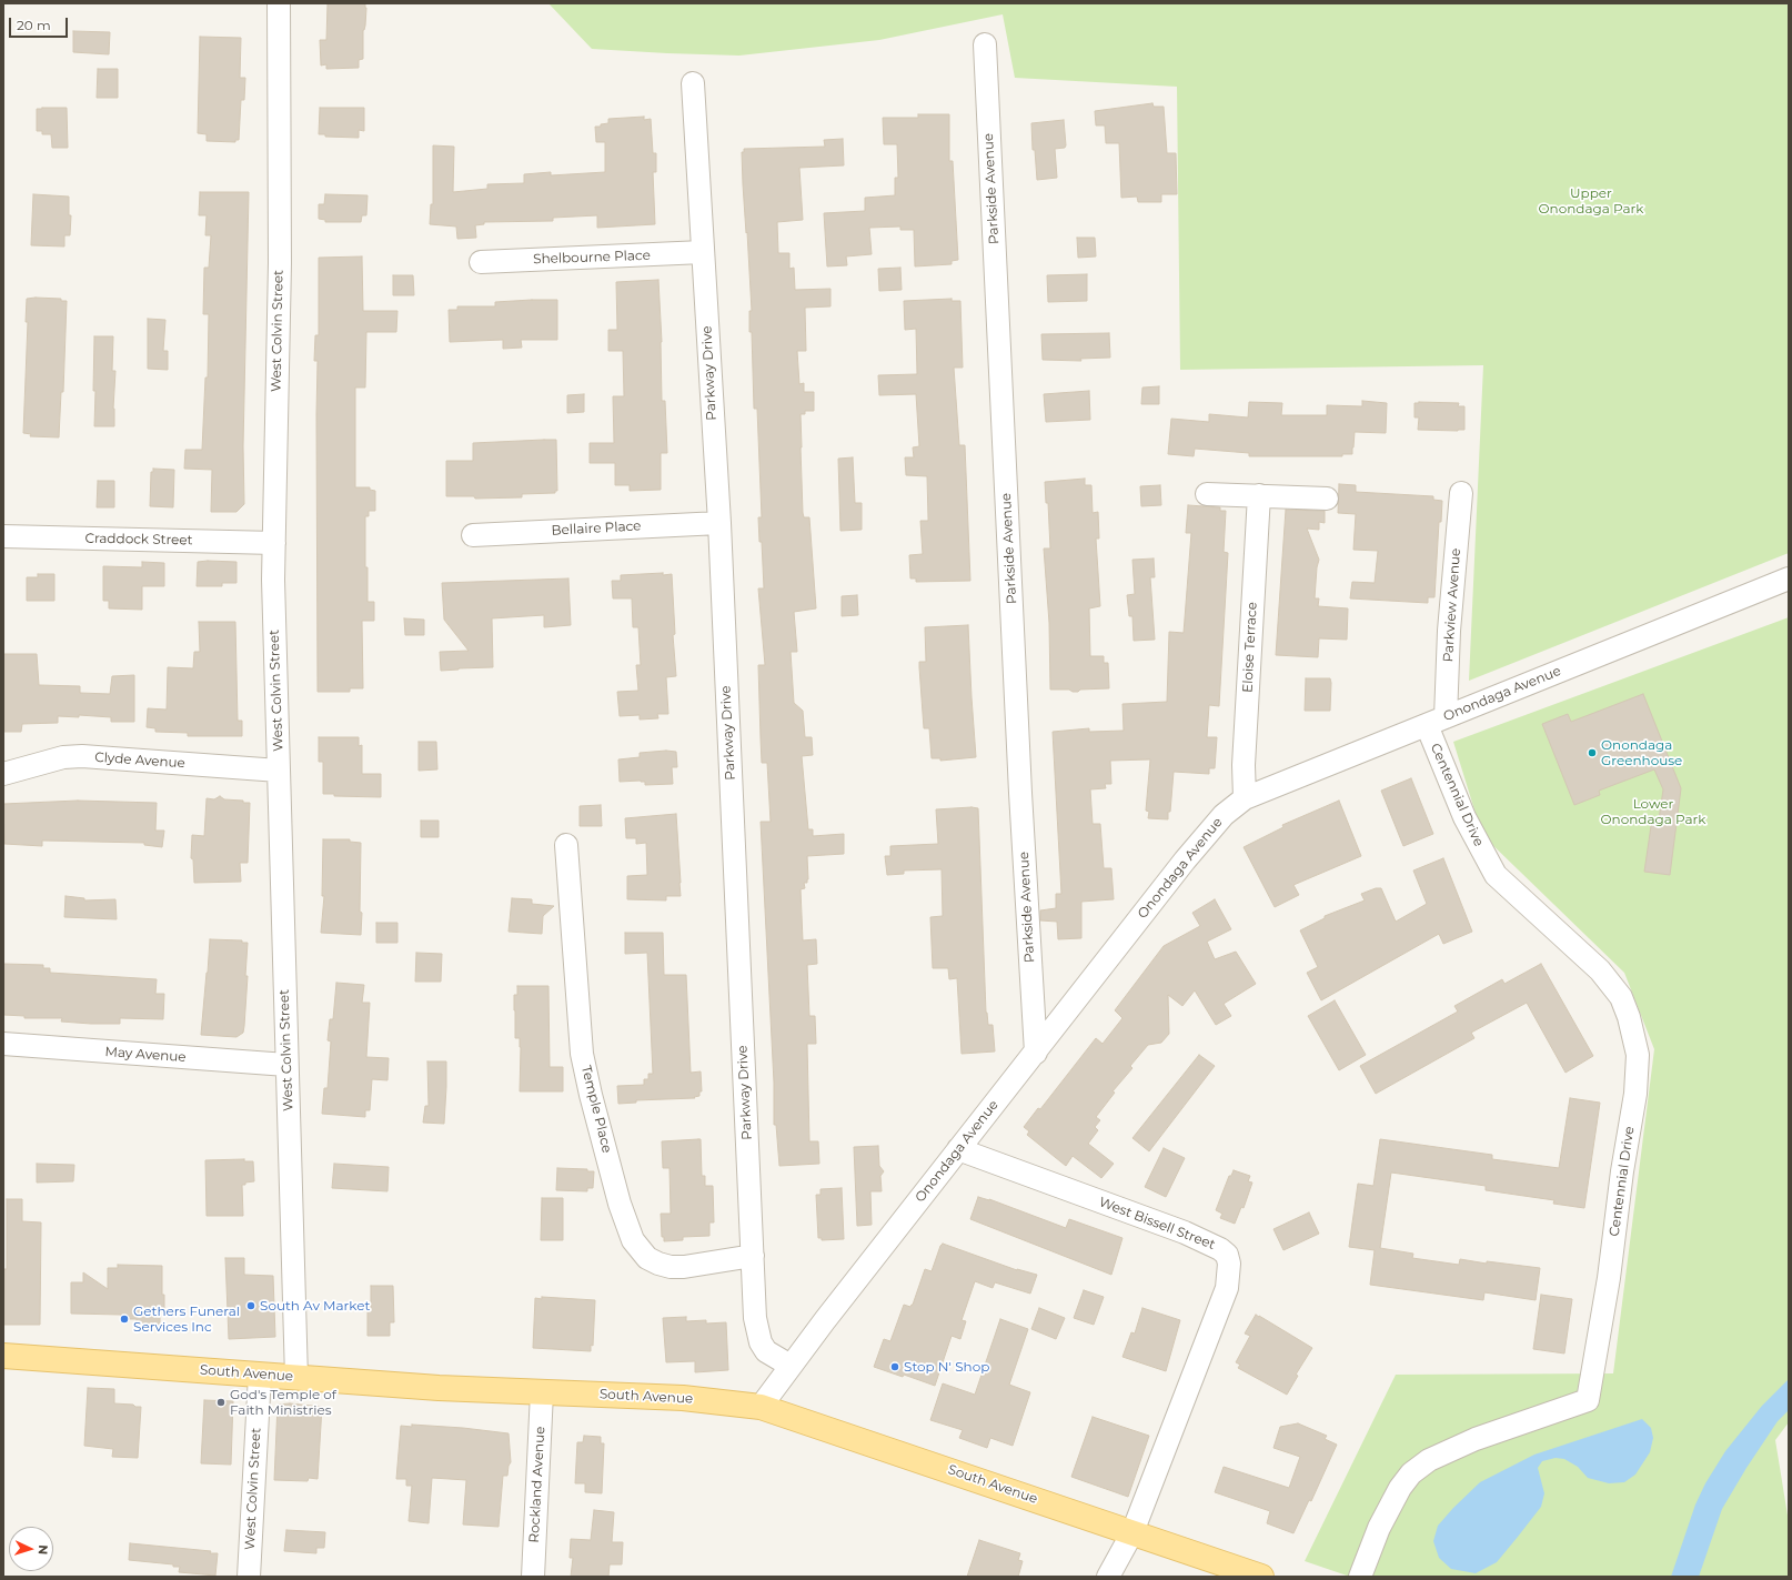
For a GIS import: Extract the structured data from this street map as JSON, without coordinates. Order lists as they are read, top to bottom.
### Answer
{
  "streets": {
    "main road": ["South Avenue"],
    "street": [
      "Parkside Avenue",
      "Shelbourne Place",
      "West Colvin Street",
      "Parkway Drive",
      "Bellaire Place",
      "Craddock Street",
      "Parkview Avenue",
      "Eloise Terrace",
      "Onondaga Avenue",
      "Clyde Avenue",
      "Centennial Drive",
      "May Avenue",
      "Temple Place",
      "West Bissell Street",
      "Rockland Avenue"
    ]
  },
  "crossings": [
    ["Parkside Avenue", "Onondaga Avenue"],
    ["Shelbourne Place", "Parkway Drive"],
    ["West Colvin Street", "Craddock Street"],
    ["West Colvin Street", "Clyde Avenue"],
    ["West Colvin Street", "May Avenue"],
    ["West Colvin Street", "South Avenue"],
    ["Parkway Drive", "Bellaire Place"],
    ["Parkway Drive", "Onondaga Avenue"],
    ["Parkway Drive", "Temple Place"],
    ["Parkview Avenue", "Onondaga Avenue"],
    ["Parkview Avenue", "Centennial Drive"],
    ["Eloise Terrace", "Onondaga Avenue"],
    ["Onondaga Avenue", "Centennial Drive"],
    ["Onondaga Avenue", "West Bissell Street"],
    ["Onondaga Avenue", "South Avenue"],
    ["West Bissell Street", "South Avenue"],
    ["South Avenue", "Rockland Avenue"]
  ],
  "parks": ["Upper Onondaga Park", "Lower Onondaga Park"],
  "places": [
    "Onondaga Greenhouse",
    "South Av Market",
    "Gethers Funeral Services Inc",
    "Stop N' Shop",
    "God's Temple of Faith Ministries"
  ],
  "scale_bar": "20 m",
  "north": "right"
}
